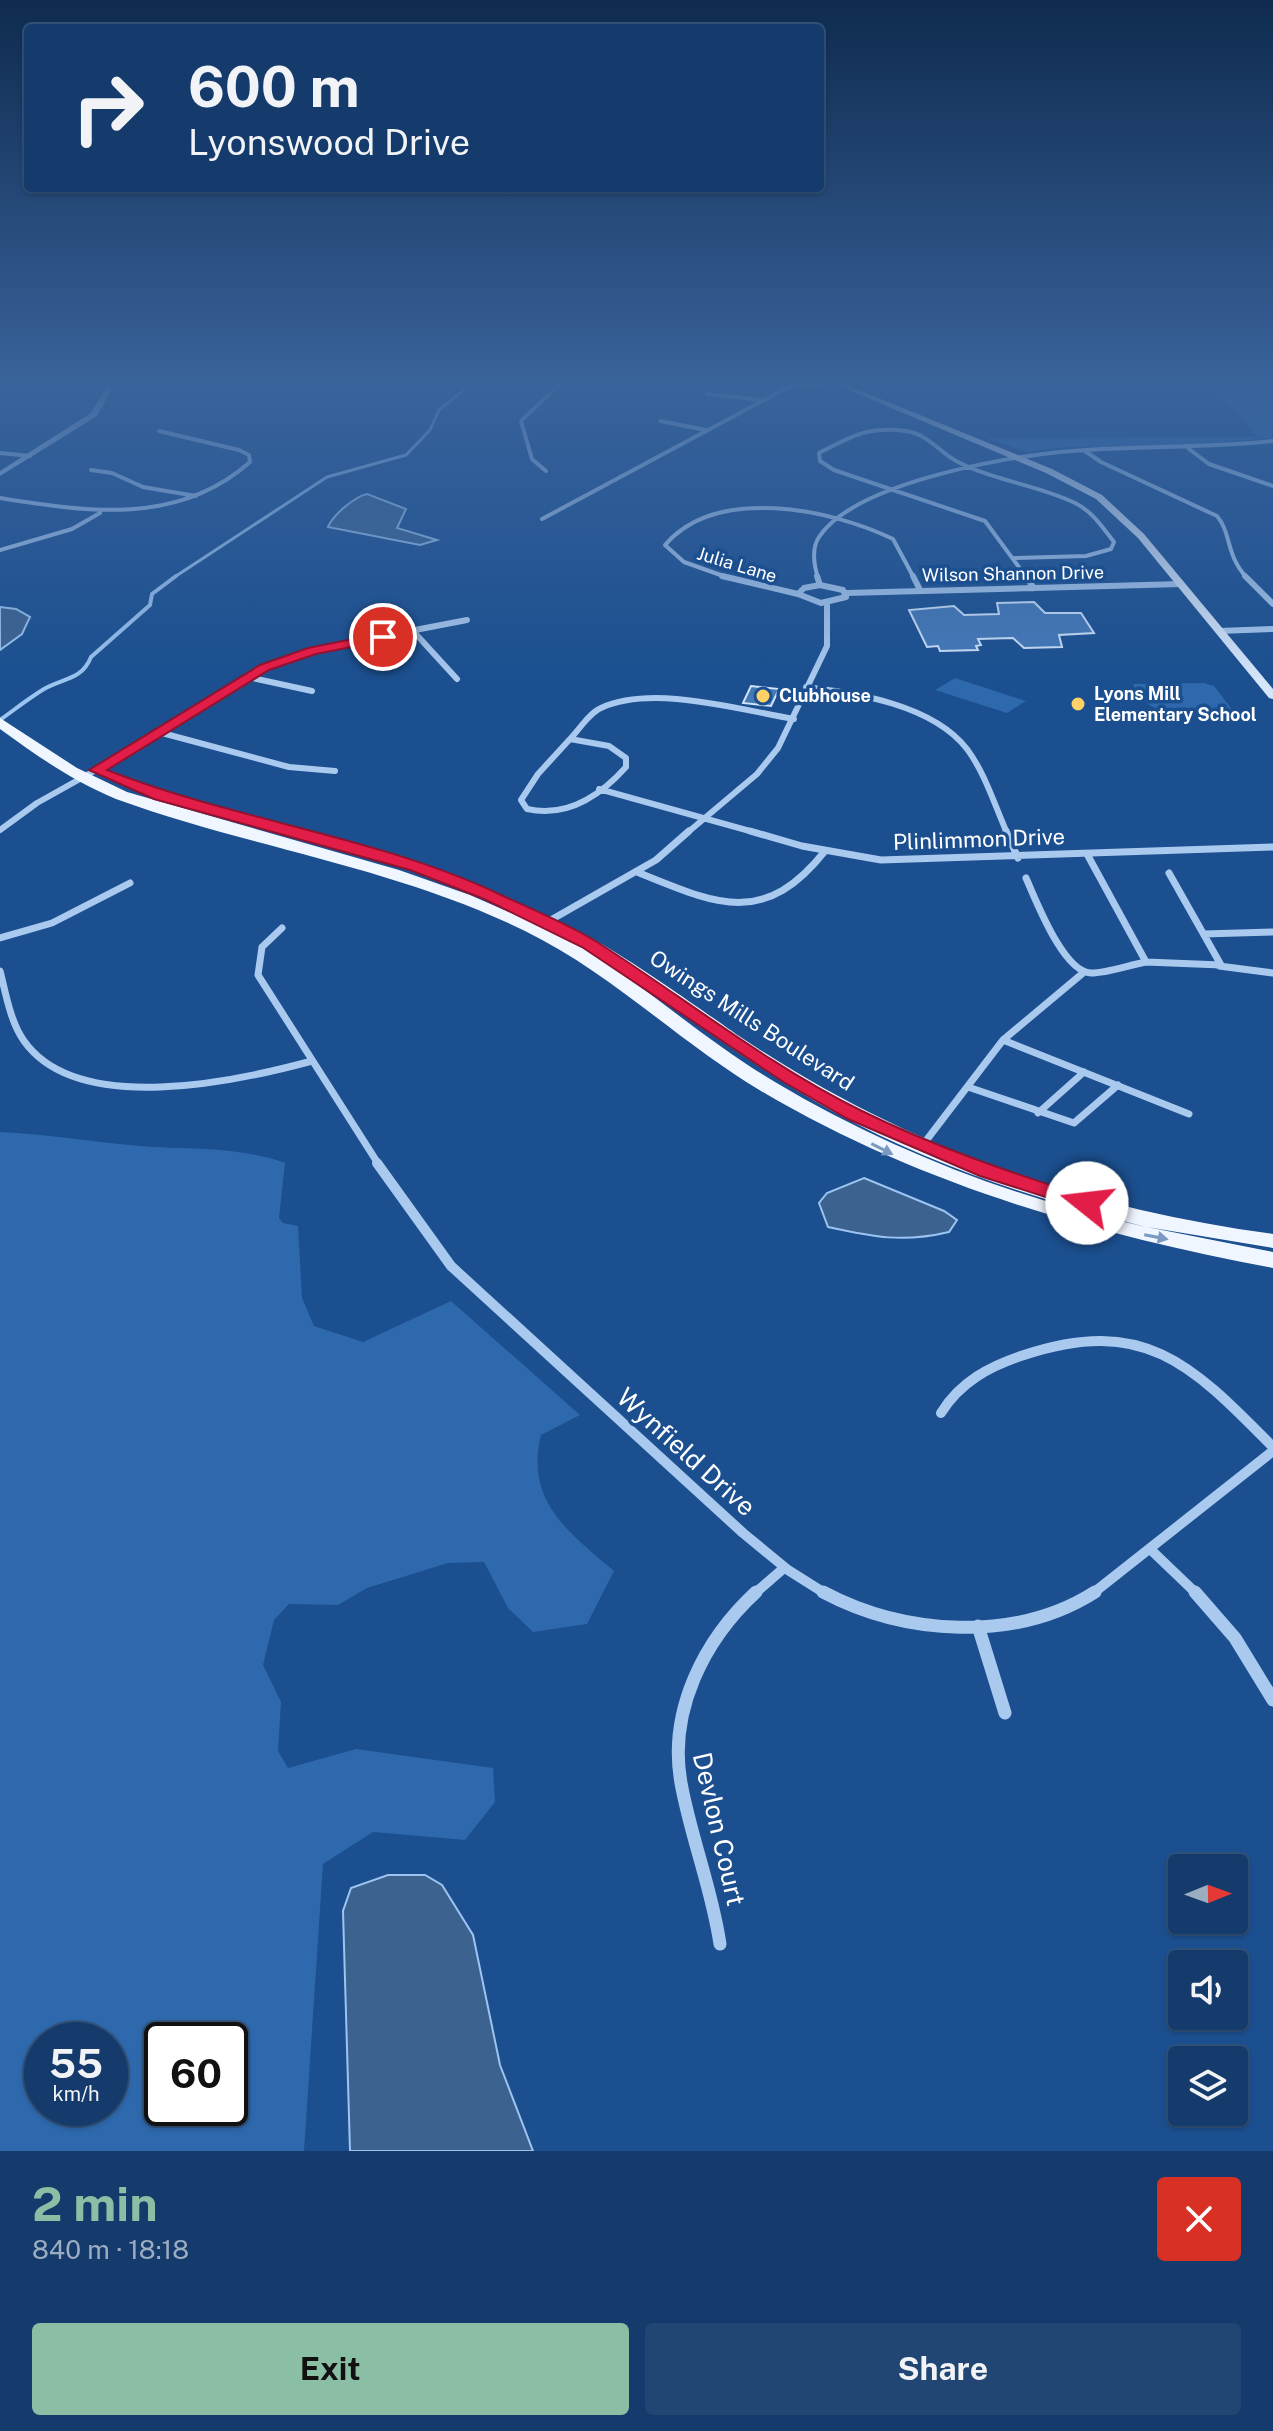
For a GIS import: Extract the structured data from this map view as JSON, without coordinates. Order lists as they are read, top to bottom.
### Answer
{
  "streets": {
    "main road": ["Owings Mills Boulevard"],
    "street": [
      "Julia Lane",
      "Wilson Shannon Drive",
      "Plinlimmon Drive",
      "Wynfield Drive",
      "Devlon Court"
    ]
  },
  "crossings": [
    ["Wynfield Drive", "Devlon Court"]
  ],
  "places": ["Clubhouse", "Lyons Mill Elementary School"],
  "north": "right",
  "page": {
    "turn": ["600 m", "Lyonswood Drive"],
    "speed": "55 km/h",
    "limit": "60",
    "heading": ["2 min", "840 m · 18:18"],
    "buttons": ["Exit", "Share"]
  }
}
